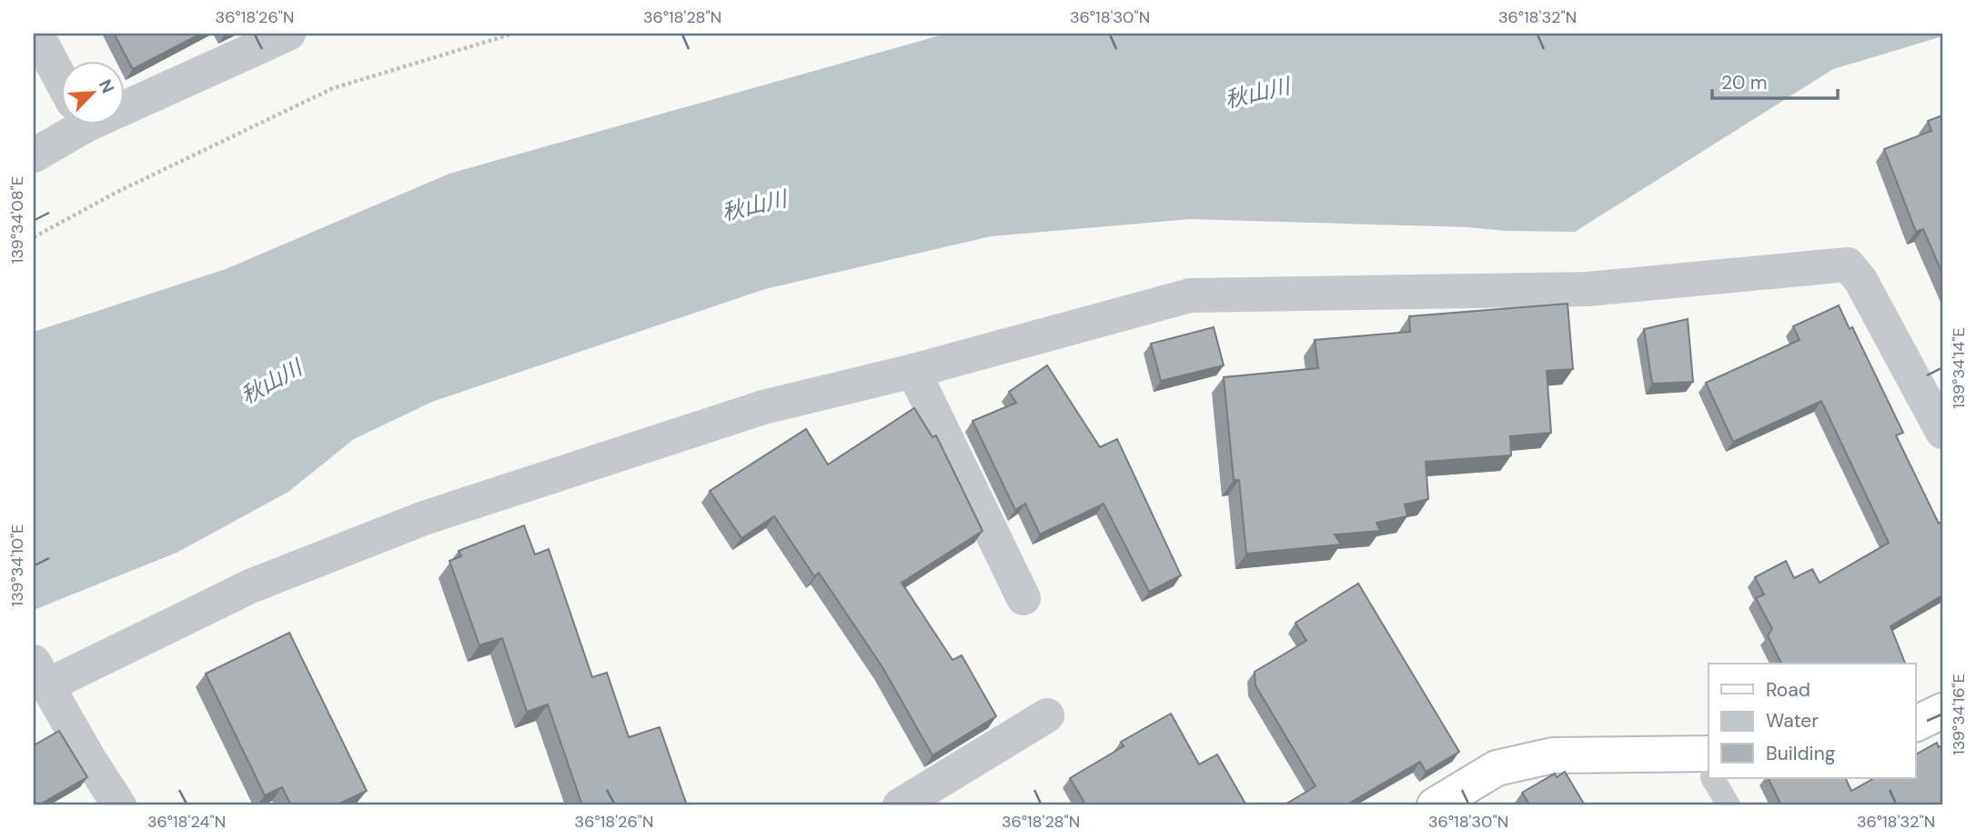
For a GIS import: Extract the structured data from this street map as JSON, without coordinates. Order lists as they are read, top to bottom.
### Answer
{
  "water": ["秋山川"],
  "legend": ["Road", "Water", "Building"],
  "scale_bar": "20 m",
  "north": "top right",
  "coordinates": [
    "36°18'26\"N",
    "36°18'28\"N",
    "36°18'30\"N",
    "36°18'32\"N",
    "139°34'08\"E",
    "139°34'14\"E",
    "139°34'10\"E",
    "139°34'16\"E",
    "36°18'24\"N"
  ]
}
